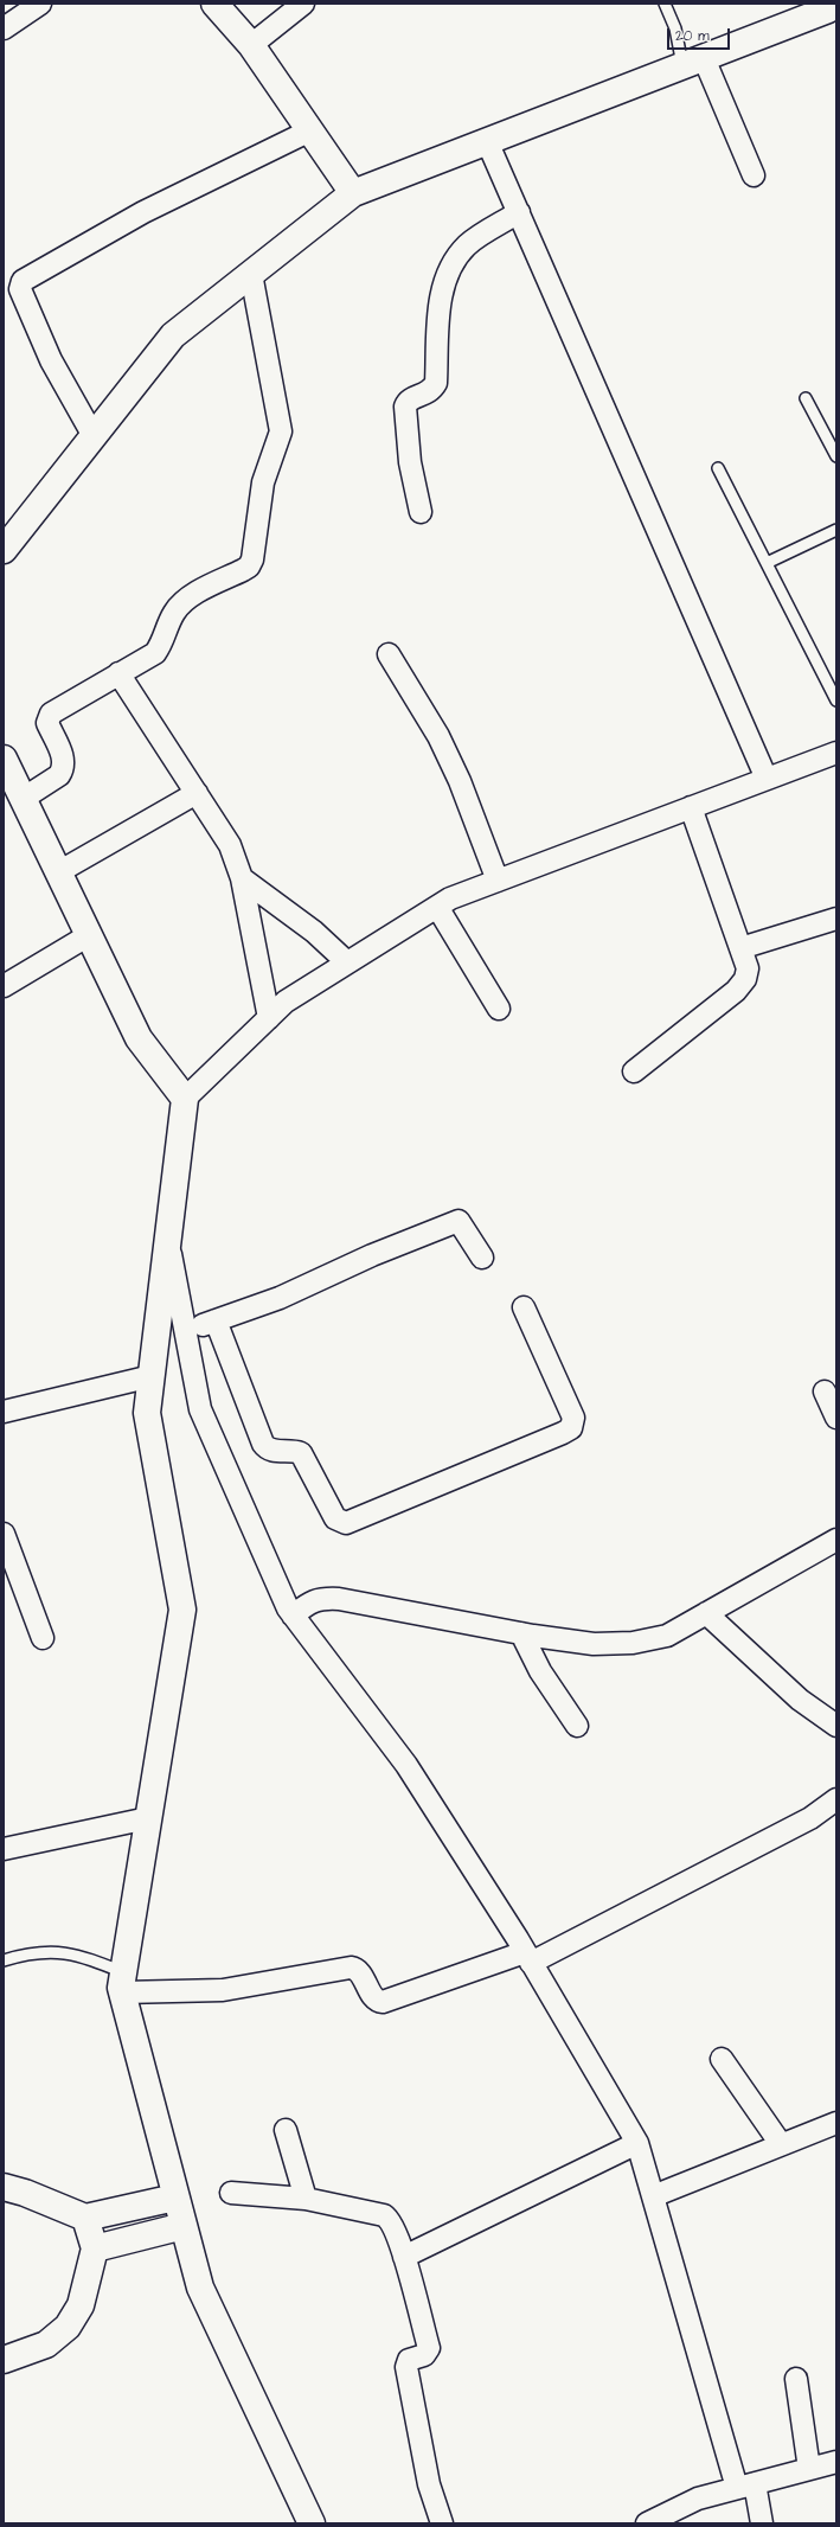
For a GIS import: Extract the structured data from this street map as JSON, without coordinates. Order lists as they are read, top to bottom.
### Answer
{
  "scale_bar": "20 m"
}
